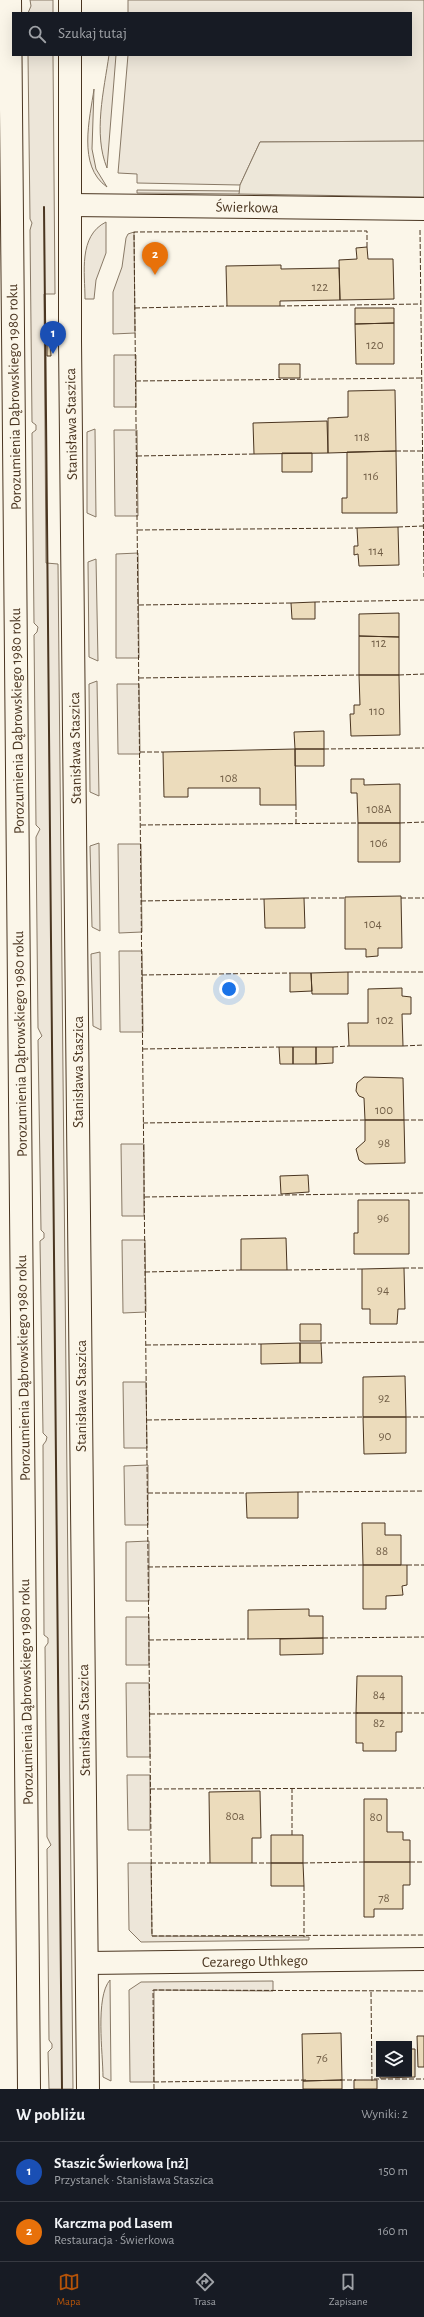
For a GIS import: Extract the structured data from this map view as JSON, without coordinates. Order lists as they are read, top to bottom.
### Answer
{
  "streets": {
    "street": [
      "Świerkowa",
      "Porozumienia Dąbrowskiego 1980 roku",
      "Stanisława Staszica",
      "Cezarego Uthkego"
    ]
  },
  "crossings": [
    ["Świerkowa", "Stanisława Staszica"],
    ["Stanisława Staszica", "Cezarego Uthkego"]
  ],
  "house_numbers": [
    "122",
    "120",
    "118",
    "116",
    "114",
    "112",
    "110",
    "108",
    "108A",
    "106",
    "104",
    "102",
    "100",
    "98",
    "96",
    "94",
    "92",
    "90",
    "88",
    "84",
    "82",
    "80a",
    "80",
    "78",
    "76"
  ],
  "page": {
    "search": "Szukaj tutaj",
    "pins": ["2", "1"],
    "heading": ["W pobliżu", "Wyniki: 2"],
    "list": [
      {
        "mark": "1",
        "name": "Staszic Świerkowa [nż]",
        "note": "Przystanek · Stanisława Staszica",
        "value": "150 m"
      },
      {
        "mark": "2",
        "name": "Karczma pod Lasem",
        "note": "Restauracja · Świerkowa",
        "value": "160 m"
      }
    ],
    "nav": ["Mapa", "Trasa", "Zapisane"]
  }
}
